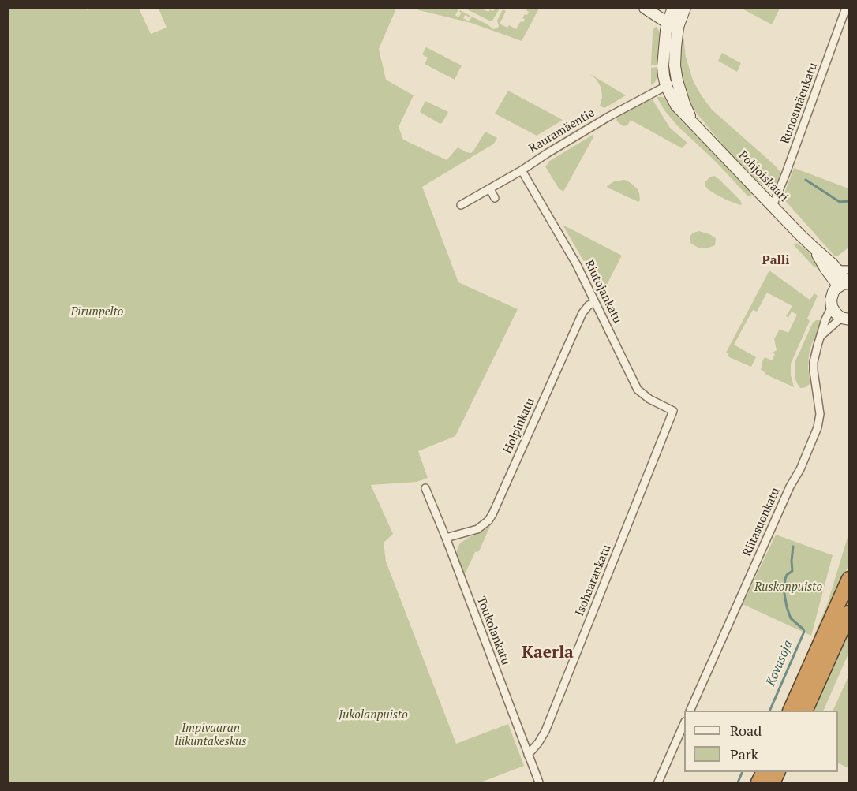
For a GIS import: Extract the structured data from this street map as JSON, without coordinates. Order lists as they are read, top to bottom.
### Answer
{
  "streets": {
    "street": [
      "Runosmäenkatu",
      "Rauramäentie",
      "Pohjoiskaari",
      "Riutojankatu",
      "Holpinkatu",
      "Riitasuonkatu",
      "Isohaarankatu",
      "Toukolankatu"
    ]
  },
  "crossings": [
    ["Runosmäenkatu", "Pohjoiskaari"],
    ["Rauramäentie", "Pohjoiskaari"],
    ["Rauramäentie", "Riutojankatu"],
    ["Riutojankatu", "Holpinkatu"],
    ["Riutojankatu", "Isohaarankatu"],
    ["Holpinkatu", "Toukolankatu"],
    ["Isohaarankatu", "Toukolankatu"]
  ],
  "districts": ["Palli", "Kaerla"],
  "water": ["Kovasoja"],
  "parks": [
    "Pirunpelto",
    "Ruskonpuisto",
    "Jukolanpuisto",
    "Impivaaran liikuntakeskus"
  ],
  "legend": ["Road", "Park"]
}
